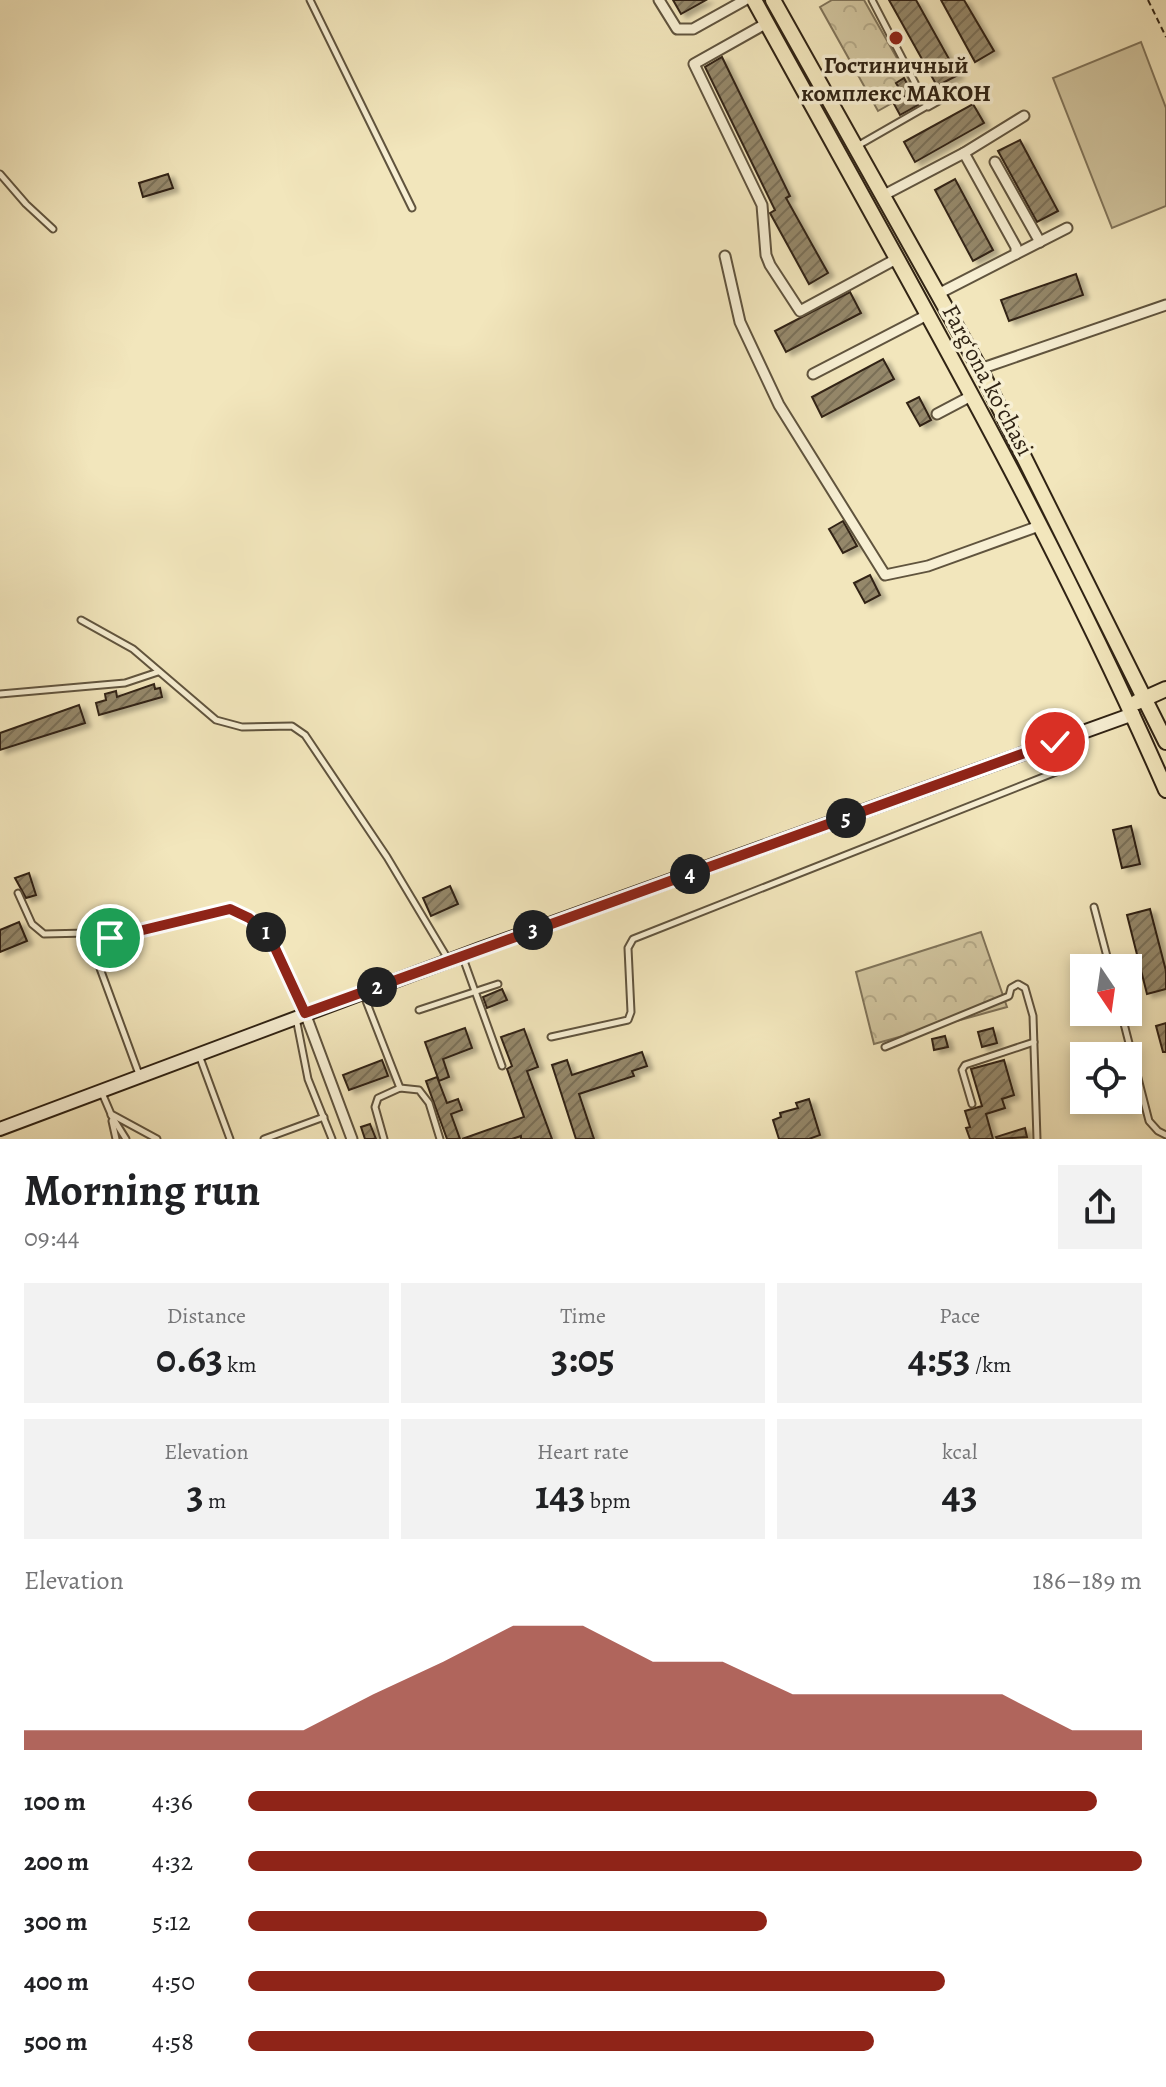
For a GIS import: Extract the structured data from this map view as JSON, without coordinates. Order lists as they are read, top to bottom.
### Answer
{
  "streets": {
    "main road": ["Fargʻona koʻchasi"]
  },
  "places": ["Гостиничный комплекс МАКОН"],
  "north": "bottom",
  "page": {
    "pins": [
      "5",
      "4",
      "3",
      "1",
      "2"
    ],
    "heading": ["Morning run", "09:44"],
    "stats": [
      ["Distance", "0.63 km"],
      ["Time", "3:05"],
      ["Pace", "4:53 /km"],
      ["Elevation", "3 m"],
      ["Heart rate", "143 bpm"],
      ["kcal", "43"]
    ],
    "chart": ["Elevation", "186–189 m"],
    "list": [
      {
        "name": "100 m",
        "note": "4:36"
      },
      {
        "name": "200 m",
        "note": "4:32"
      },
      {
        "name": "300 m",
        "note": "5:12"
      },
      {
        "name": "400 m",
        "note": "4:50"
      },
      {
        "name": "500 m",
        "note": "4:58"
      }
    ]
  }
}
